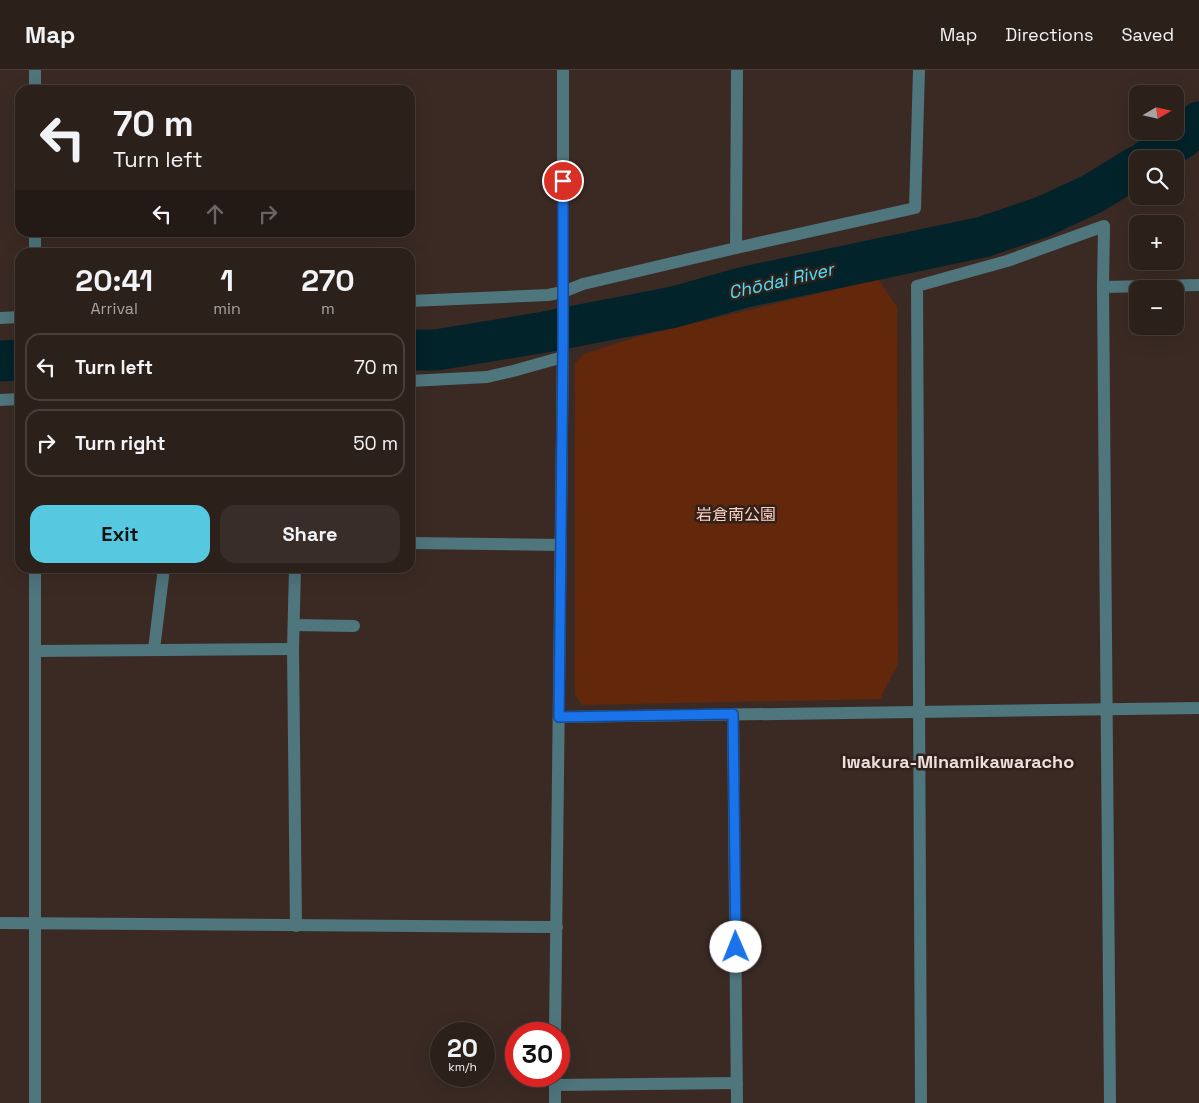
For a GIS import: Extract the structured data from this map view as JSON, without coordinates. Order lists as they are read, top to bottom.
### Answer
{
  "districts": ["Iwakura-Minamikawaracho"],
  "water": ["Chōdai River"],
  "parks": ["岩倉南公園"],
  "north": "right",
  "page": {
    "header": "Map",
    "nav": ["Map", "Directions", "Saved"],
    "map_buttons": ["+", "−"],
    "turn": ["70 m", "Turn left"],
    "eta": [
      "20:41",
      "Arrival",
      "1",
      "min",
      "270",
      "m"
    ],
    "list": [
      {
        "name": "Turn left",
        "value": "70 m"
      },
      {
        "name": "Turn right",
        "value": "50 m"
      }
    ],
    "buttons": ["Exit", "Share"],
    "speed": "20 km/h",
    "limit": "30"
  }
}
